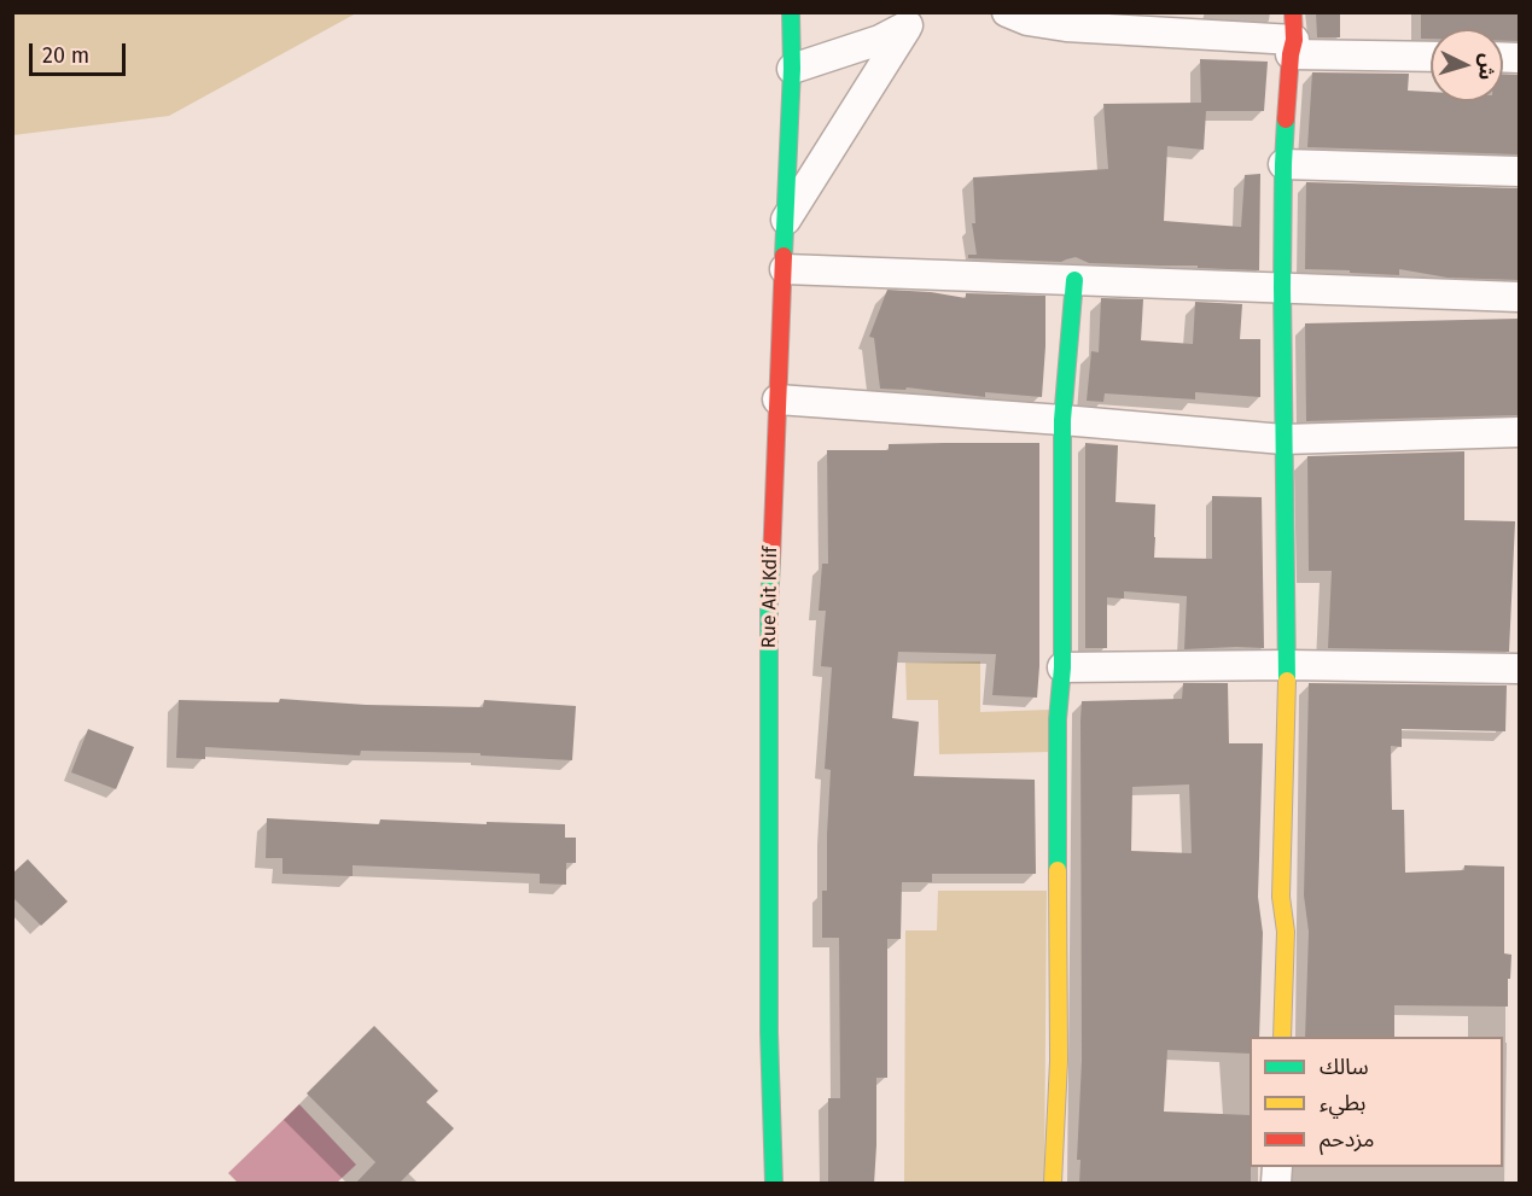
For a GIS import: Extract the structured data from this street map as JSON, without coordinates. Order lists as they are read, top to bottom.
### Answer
{
  "streets": {
    "street": ["Rue Ait Kdif"]
  },
  "legend": ["سالك", "بطيء", "مزدحم"],
  "scale_bar": "20 m",
  "north": "right"
}
